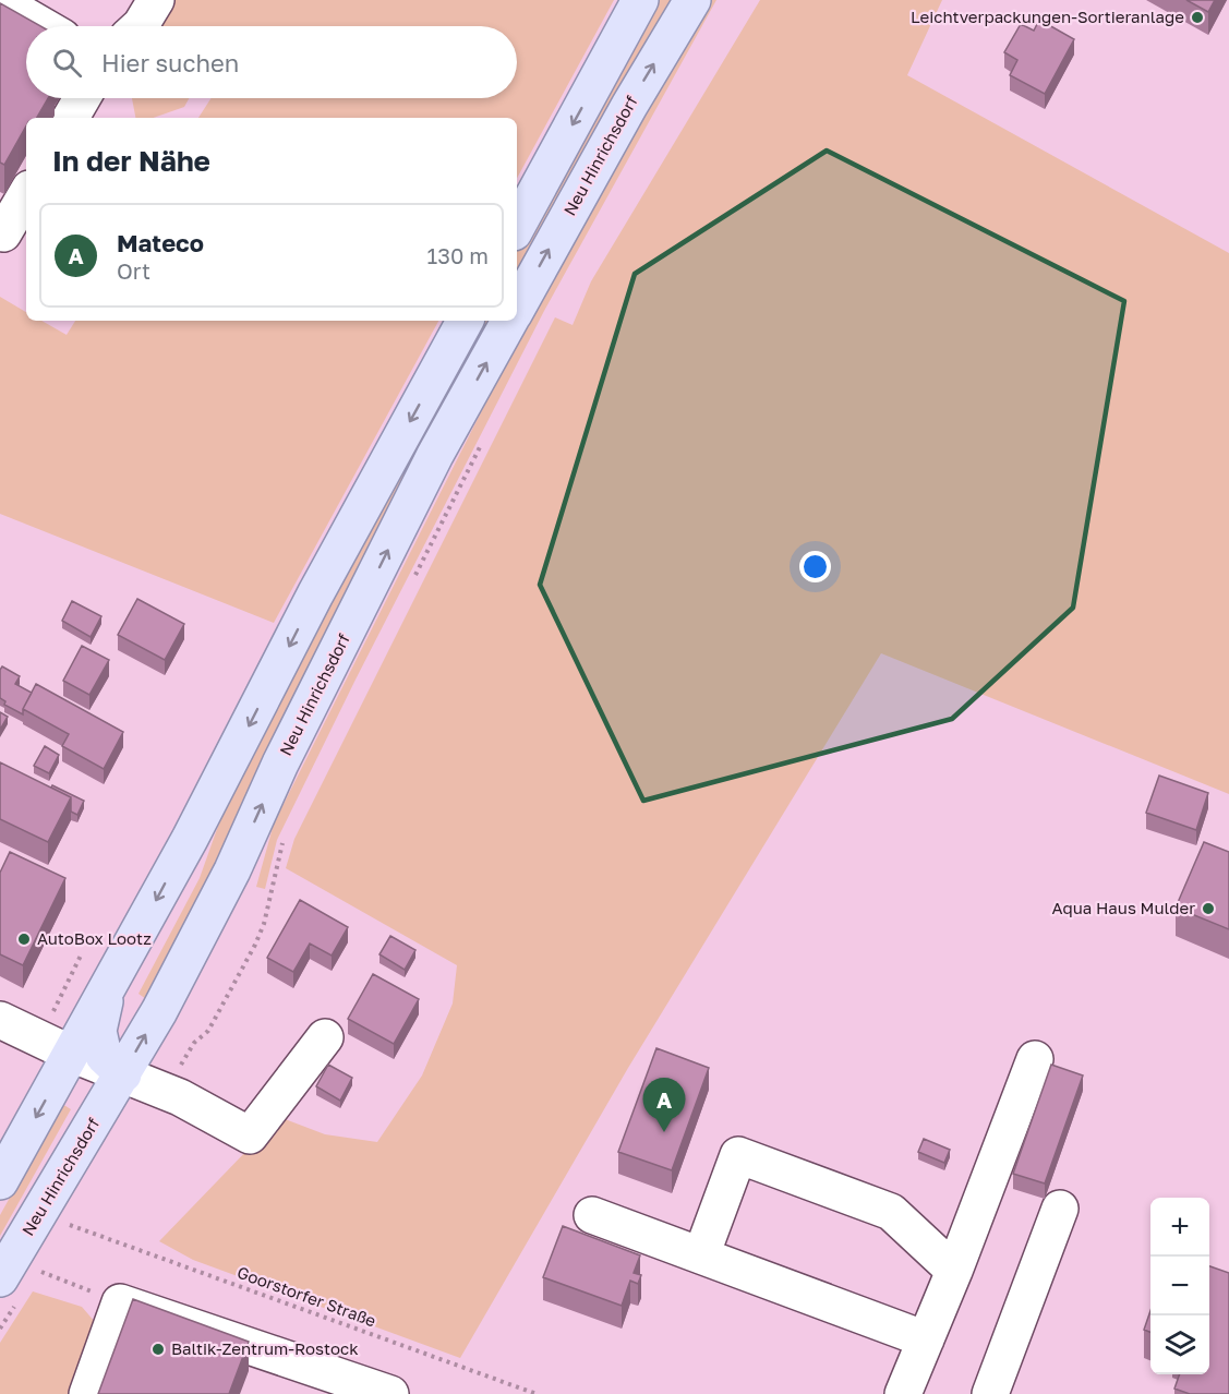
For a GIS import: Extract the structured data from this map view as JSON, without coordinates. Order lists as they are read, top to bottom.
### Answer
{
  "streets": {
    "main road": ["Neu Hinrichsdorf"],
    "path": ["Goorstorfer Straße"]
  },
  "places": [
    "Leichtverpackungen-Sortieranlage",
    "Aqua Haus Mulder",
    "AutoBox Lootz",
    "Baltik-Zentrum-Rostock"
  ],
  "page": {
    "search": "Hier suchen",
    "heading": "In der Nähe",
    "list": [
      {
        "mark": "A",
        "name": "Mateco",
        "note": "Ort",
        "value": "130 m"
      }
    ],
    "pins": "A",
    "map_buttons": ["+", "−"]
  }
}
